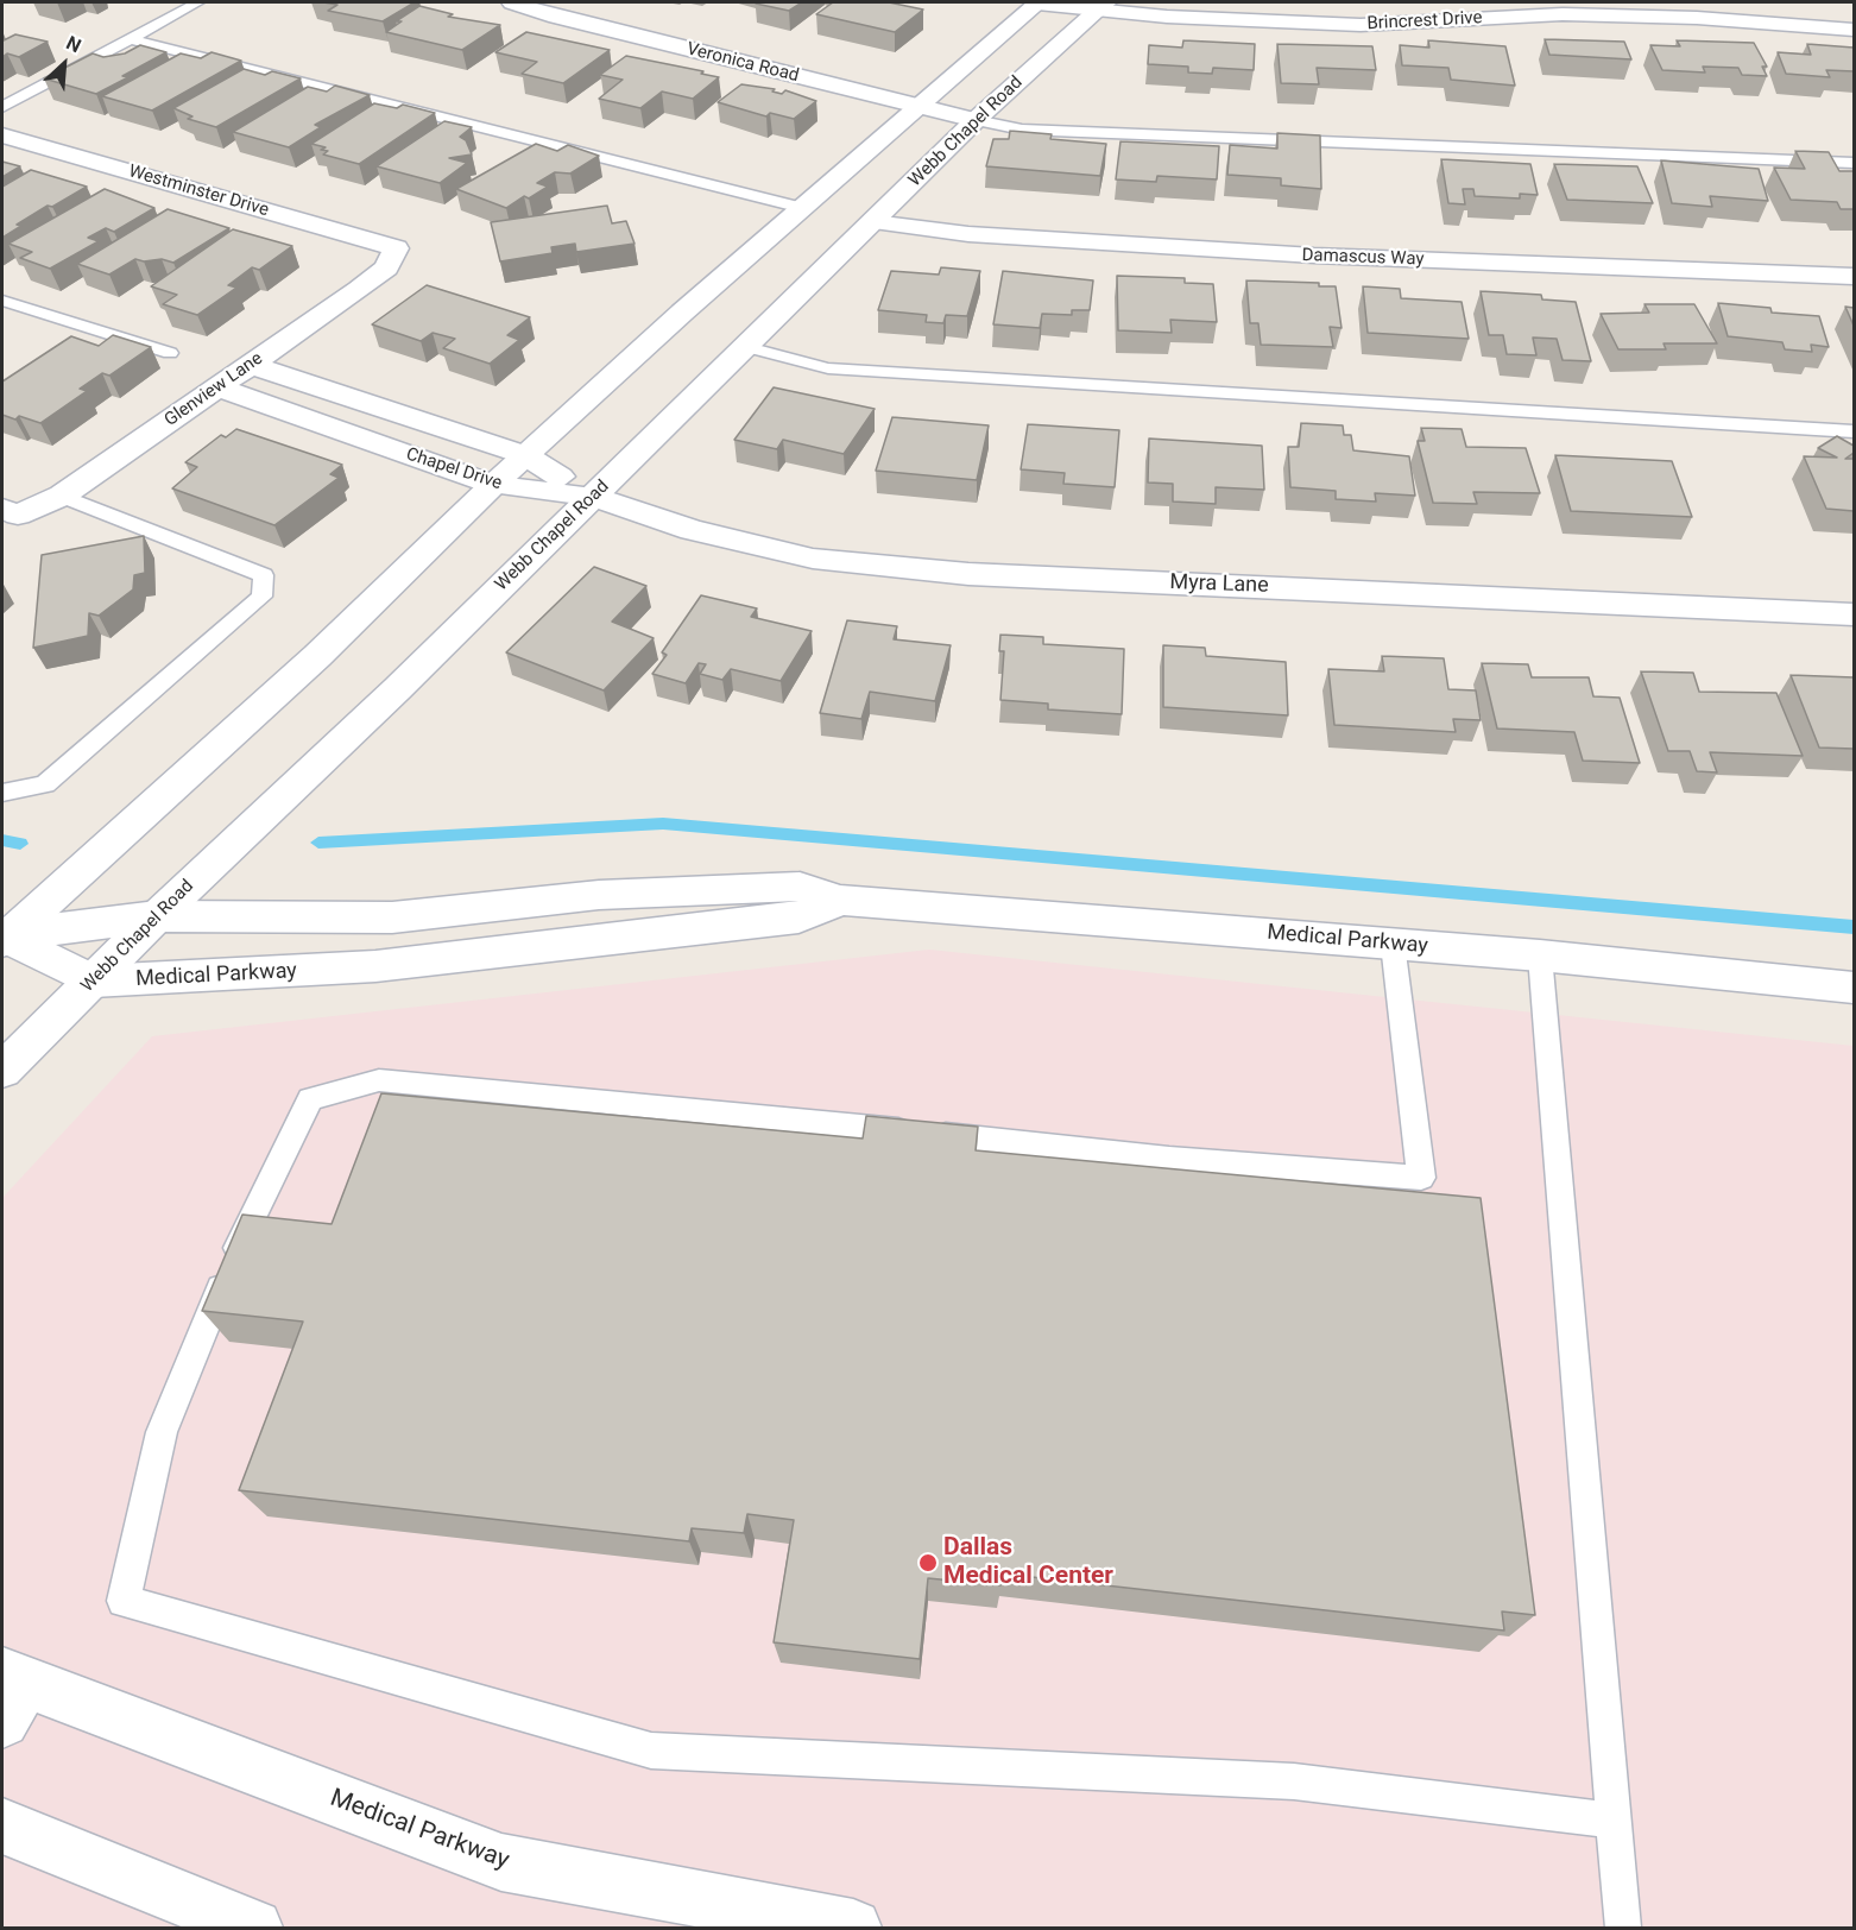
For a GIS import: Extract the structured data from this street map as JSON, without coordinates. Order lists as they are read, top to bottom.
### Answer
{
  "streets": {
    "street": [
      "Brincrest Drive",
      "Veronica Road",
      "Webb Chapel Road",
      "Westminster Drive",
      "Damascus Way",
      "Glenview Lane",
      "Chapel Drive",
      "Myra Lane",
      "Medical Parkway"
    ]
  },
  "crossings": [
    ["Brincrest Drive", "Webb Chapel Road"],
    ["Veronica Road", "Webb Chapel Road"],
    ["Webb Chapel Road", "Damascus Way"],
    ["Webb Chapel Road", "Chapel Drive"],
    ["Webb Chapel Road", "Myra Lane"],
    ["Webb Chapel Road", "Medical Parkway"],
    ["Westminster Drive", "Glenview Lane"],
    ["Glenview Lane", "Chapel Drive"],
    ["Chapel Drive", "Myra Lane"]
  ],
  "places": ["Dallas Medical Center"],
  "north": "top right"
}
